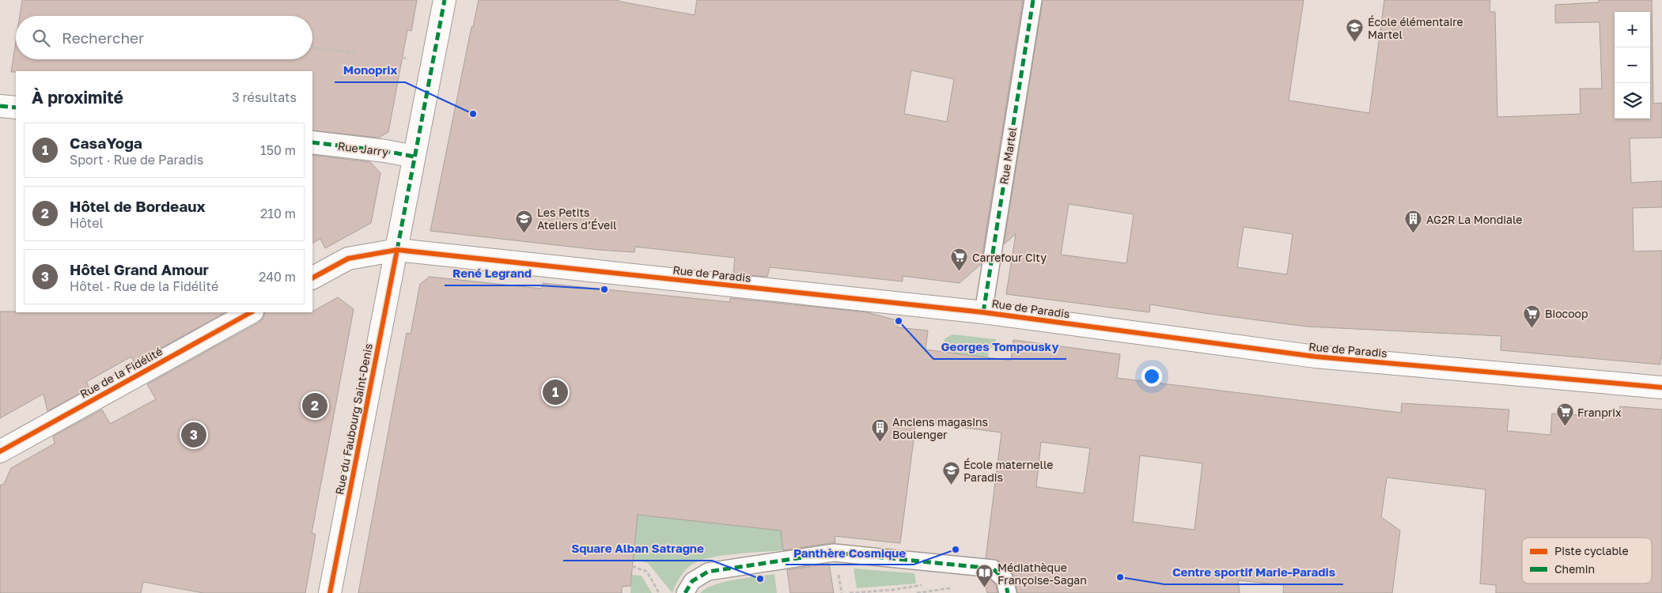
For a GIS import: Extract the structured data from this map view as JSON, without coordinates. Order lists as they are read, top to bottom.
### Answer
{
  "streets": {
    "street": [
      "Rue Jarry",
      "Rue Martel",
      "Rue de Paradis",
      "Rue de la Fidélité",
      "Rue du Faubourg Saint-Denis"
    ]
  },
  "crossings": [
    ["Rue Jarry", "Rue du Faubourg Saint-Denis"],
    ["Rue Martel", "Rue de Paradis"],
    ["Rue de Paradis", "Rue du Faubourg Saint-Denis"]
  ],
  "places": {
    "school or university": ["École élémentaire Martel", "Les Petits Ateliers d’Éveil", "École maternelle Paradis"],
    "other": [
      "Monoprix",
      "René Legrand",
      "Georges Tompousky",
      "Panthère Cosmique",
      "Centre sportif Marie-Paradis",
      "Square Alban Satragne"
    ],
    "building": ["AG2R La Mondiale", "Anciens magasins Boulenger"],
    "supermarket": ["Carrefour City", "Biocoop", "Franprix"],
    "library": ["Médiathèque Françoise-Sagan"]
  },
  "legend": ["Piste cyclable", "Chemin"],
  "page": {
    "map_buttons": ["+", "−"],
    "search": "Rechercher",
    "heading": ["À proximité", "3 résultats"],
    "list": [
      {
        "mark": "1",
        "name": "CasaYoga",
        "note": "Sport · Rue de Paradis",
        "value": "150 m"
      },
      {
        "mark": "2",
        "name": "Hôtel de Bordeaux",
        "note": "Hôtel",
        "value": "210 m"
      },
      {
        "mark": "3",
        "name": "Hôtel Grand Amour",
        "note": "Hôtel · Rue de la Fidélité",
        "value": "240 m"
      }
    ],
    "pins": ["1", "2", "3"]
  }
}
